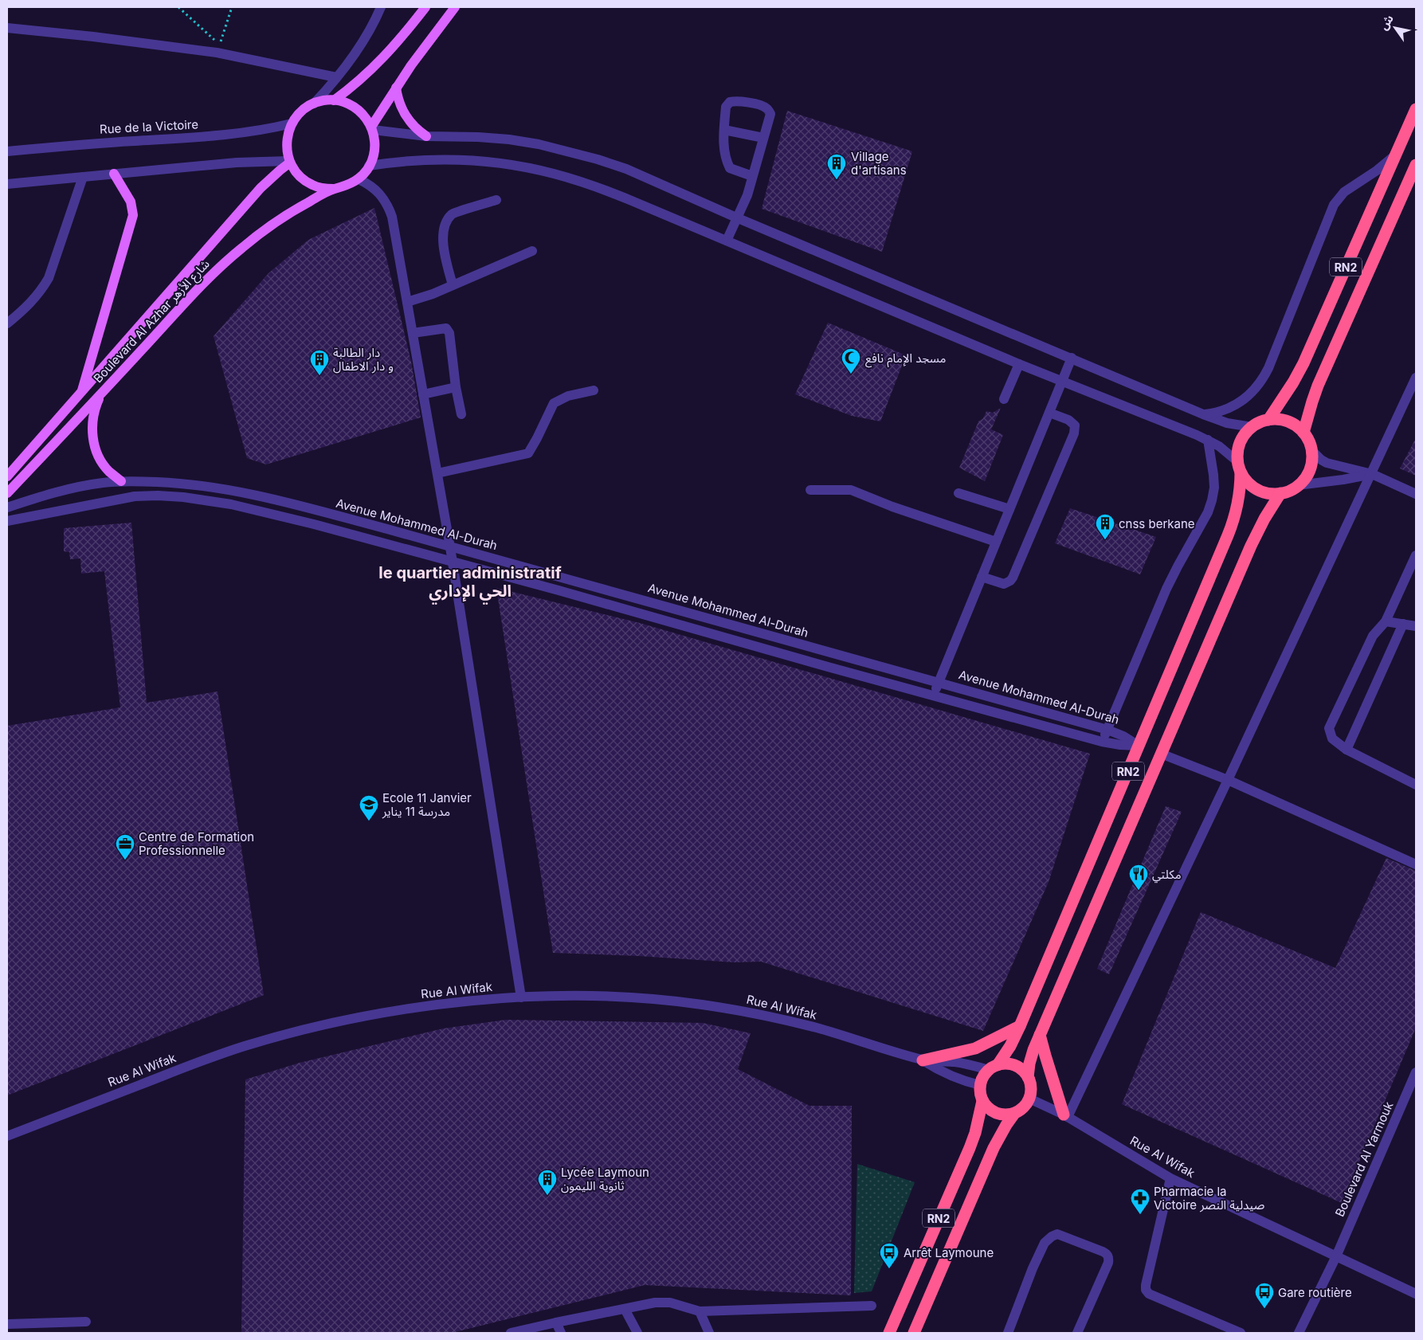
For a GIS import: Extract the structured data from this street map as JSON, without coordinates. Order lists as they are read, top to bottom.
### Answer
{
  "streets": {
    "highway": ["RN2"],
    "main road": ["Boulevard Al Azhar شارع الأزهر"],
    "street": [
      "Rue de la Victoire",
      "Avenue Mohammed Al-Durah",
      "Rue Al Wifak",
      "Boulevard Al Yarmouk"
    ]
  },
  "crossings": [
    ["Rue de la Victoire", "Boulevard Al Azhar شارع الأزهر"],
    ["RN2", "Avenue Mohammed Al-Durah"],
    ["RN2", "Rue Al Wifak"],
    ["Rue Al Wifak", "Boulevard Al Yarmouk"]
  ],
  "districts": ["le quartier administratif الحي الإداري"],
  "places": {
    "building": [
      "Village d'artisans",
      "دار الطالبة و دار الاطفال",
      "cnss berkane",
      "Lycée Laymoun ثانوية الليمون"
    ],
    "mosque": ["مسجد الإمام نافع"],
    "school or university": ["Ecole 11 Janvier مدرسة 11 يناير"],
    "office": ["Centre de Formation Professionnelle"],
    "restaurant": ["مكلتي"],
    "pharmacy": ["Pharmacie la Victoire صيدلية النصر"],
    "bus stop": ["Arrêt Laymoune", "Gare routière"]
  },
  "north": "top left"
}
